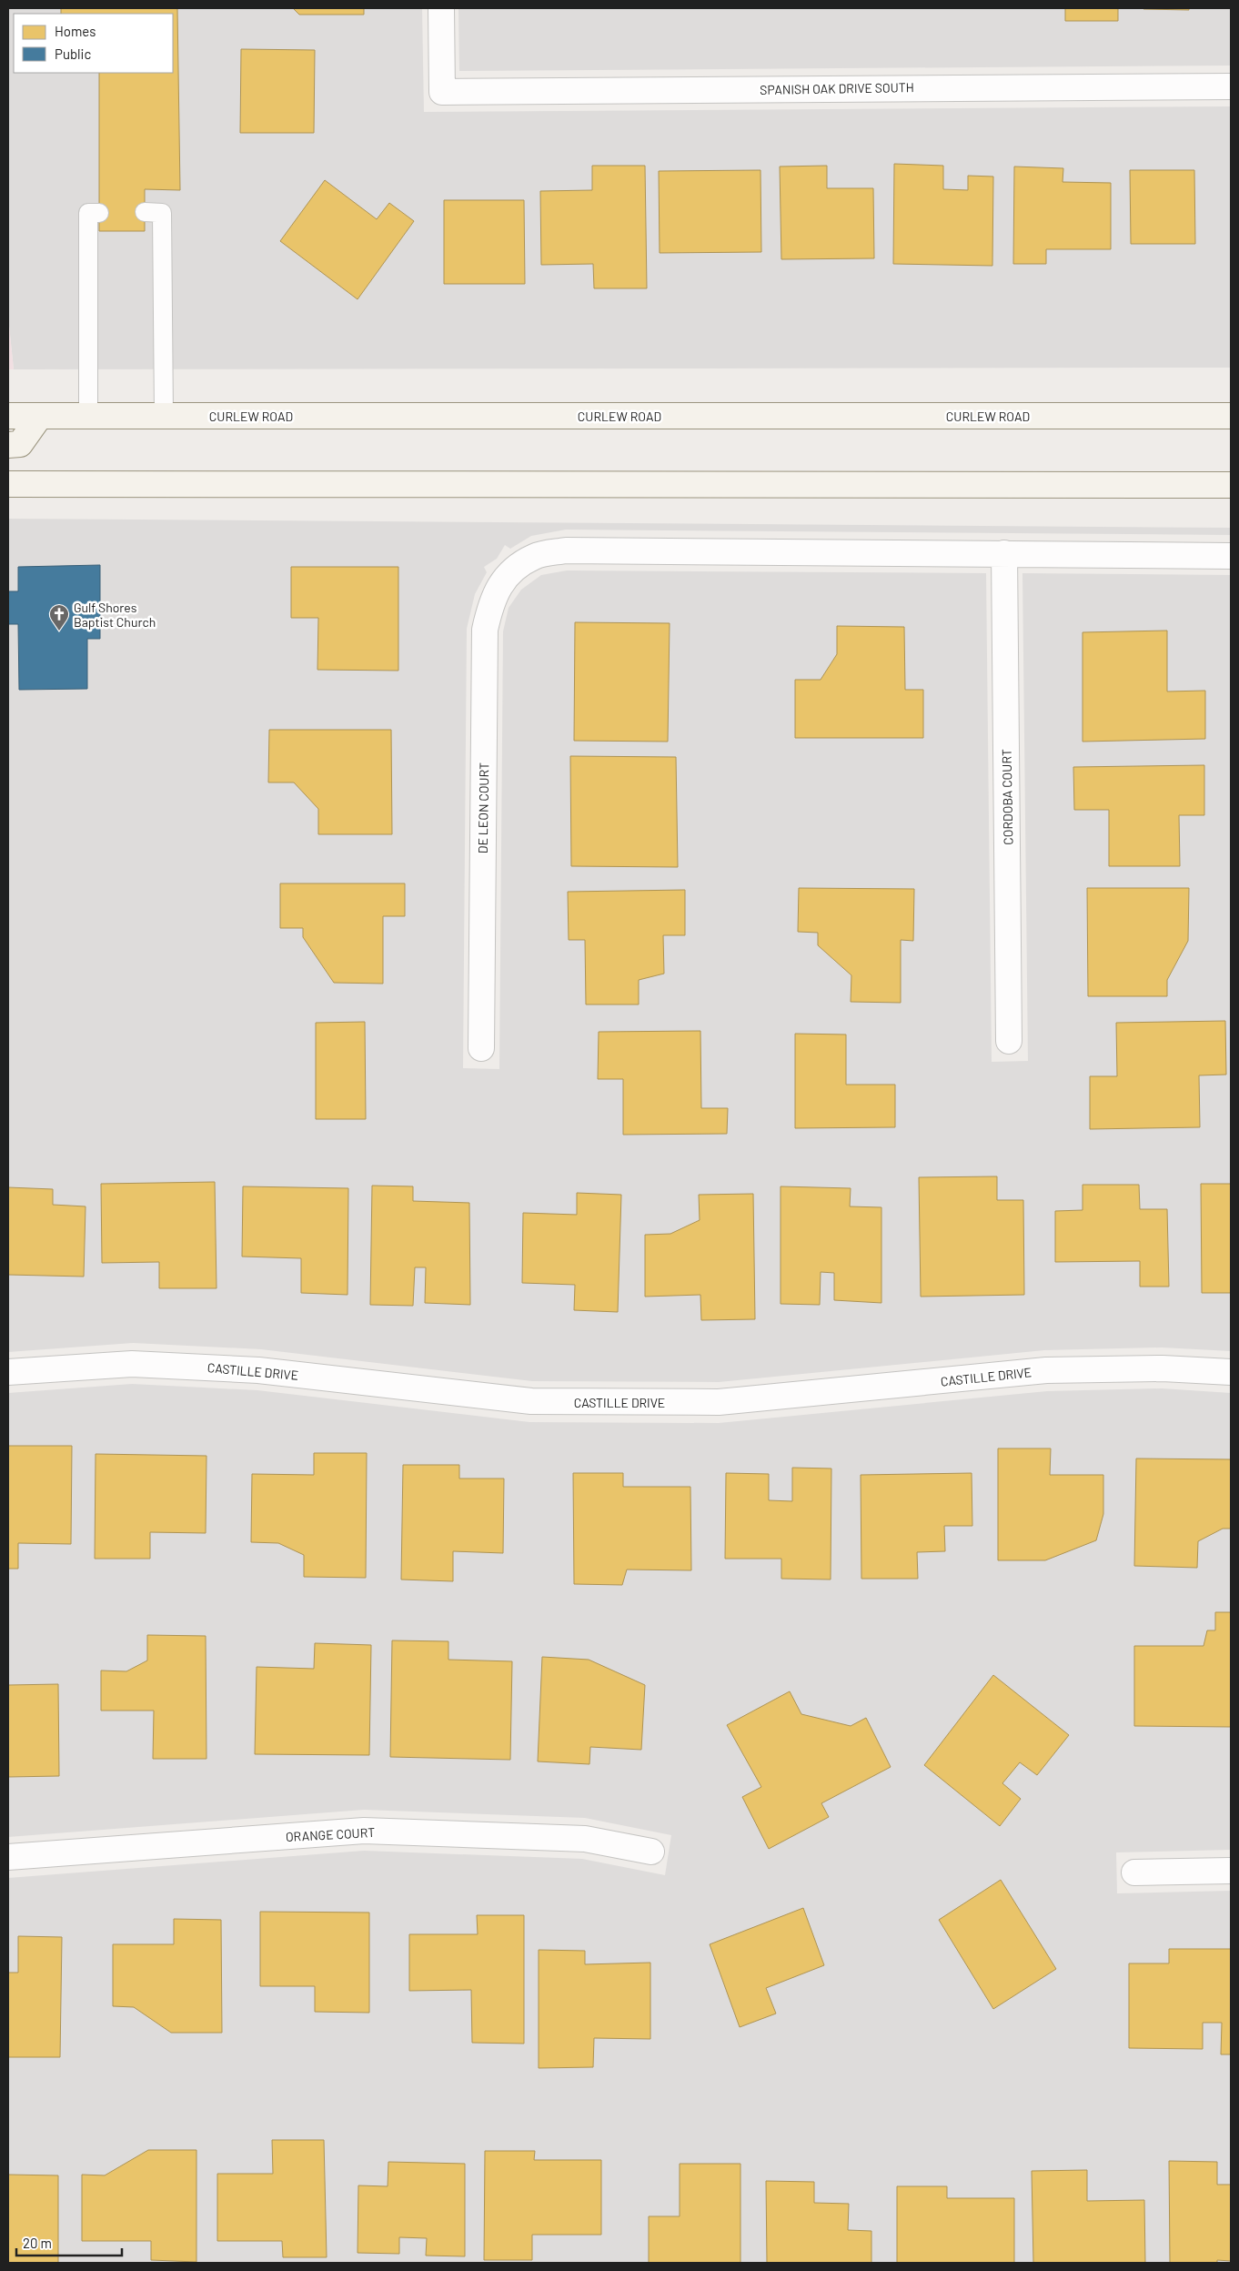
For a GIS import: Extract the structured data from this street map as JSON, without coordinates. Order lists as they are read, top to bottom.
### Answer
{
  "streets": {
    "main road": ["CURLEW ROAD"],
    "street": [
      "SPANISH OAK DRIVE SOUTH",
      "CORDOBA COURT",
      "DE LEON COURT",
      "CASTILLE DRIVE",
      "ORANGE COURT"
    ]
  },
  "crossings": [
    ["CORDOBA COURT", "DE LEON COURT"]
  ],
  "places": {
    "church": ["Gulf Shores Baptist Church"]
  },
  "legend": ["Homes", "Public"],
  "scale_bar": "20 m"
}
